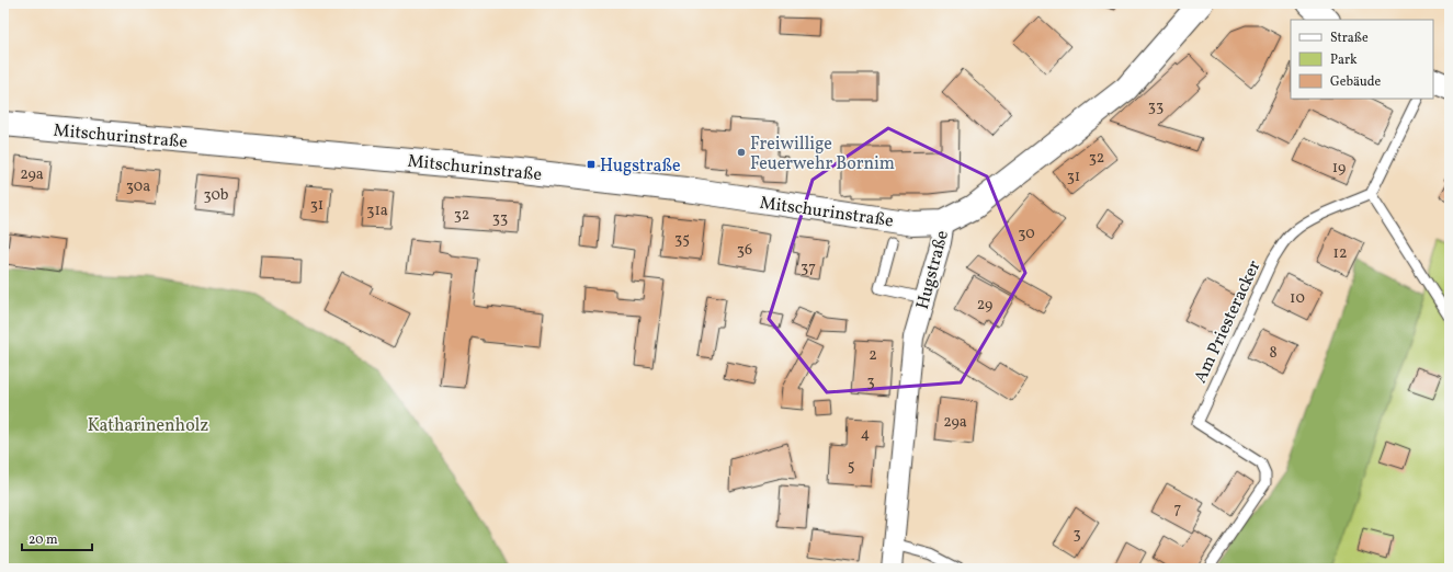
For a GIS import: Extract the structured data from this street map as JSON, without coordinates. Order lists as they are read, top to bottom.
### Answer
{
  "streets": {
    "main road": ["Mitschurinstraße", "Hugstraße"],
    "lane": ["Am Priesteracker"]
  },
  "crossings": [
    ["Mitschurinstraße", "Hugstraße"]
  ],
  "parks": ["Katharinenholz"],
  "places": {
    "other": ["Freiwillige Feuerwehr Bornim"],
    "transit": ["Hugstraße"]
  },
  "house_numbers": [
    "33",
    "32",
    "19",
    "29a",
    "31",
    "30a",
    "30b",
    "31",
    "31a",
    "32",
    "33",
    "30",
    "35",
    "36",
    "12",
    "37",
    "10",
    "29",
    "8",
    "2",
    "3",
    "29a",
    "4",
    "5",
    "7",
    "3"
  ],
  "legend": ["Straße", "Park", "Gebäude"],
  "scale_bar": "20 m"
}
